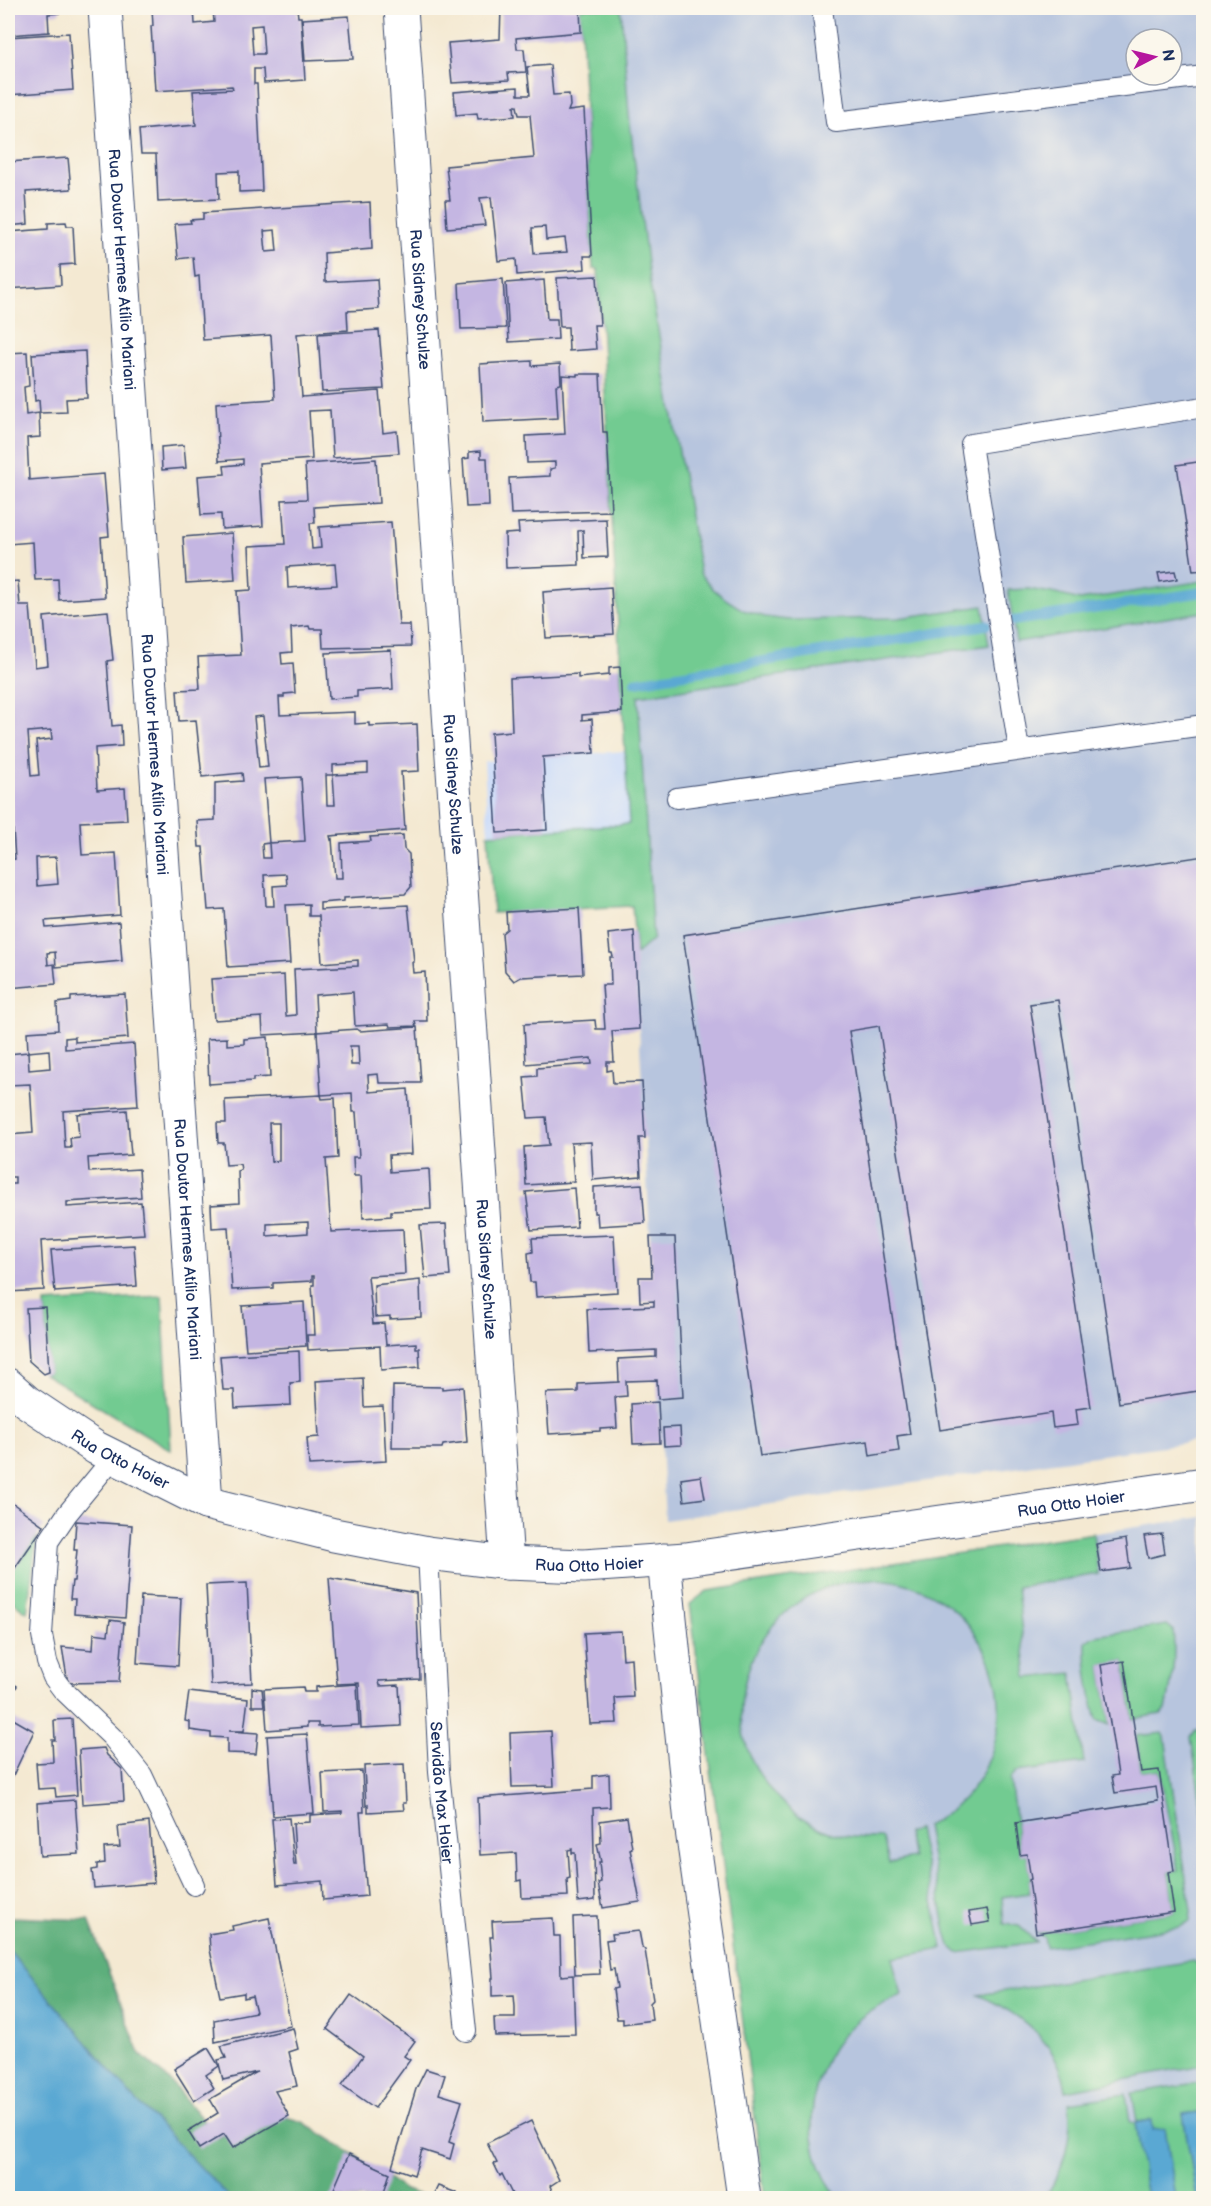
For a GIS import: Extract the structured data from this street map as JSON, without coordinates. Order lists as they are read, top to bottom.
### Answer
{
  "streets": {
    "street": ["Rua Doutor Hermes Atílio Mariani", "Rua Sidney Schulze", "Rua Otto Hoier"],
    "lane": ["Servidão Max Hoier"]
  },
  "crossings": [
    ["Rua Doutor Hermes Atílio Mariani", "Rua Otto Hoier"],
    ["Rua Sidney Schulze", "Rua Otto Hoier"],
    ["Rua Otto Hoier", "Servidão Max Hoier"]
  ],
  "north": "right"
}
